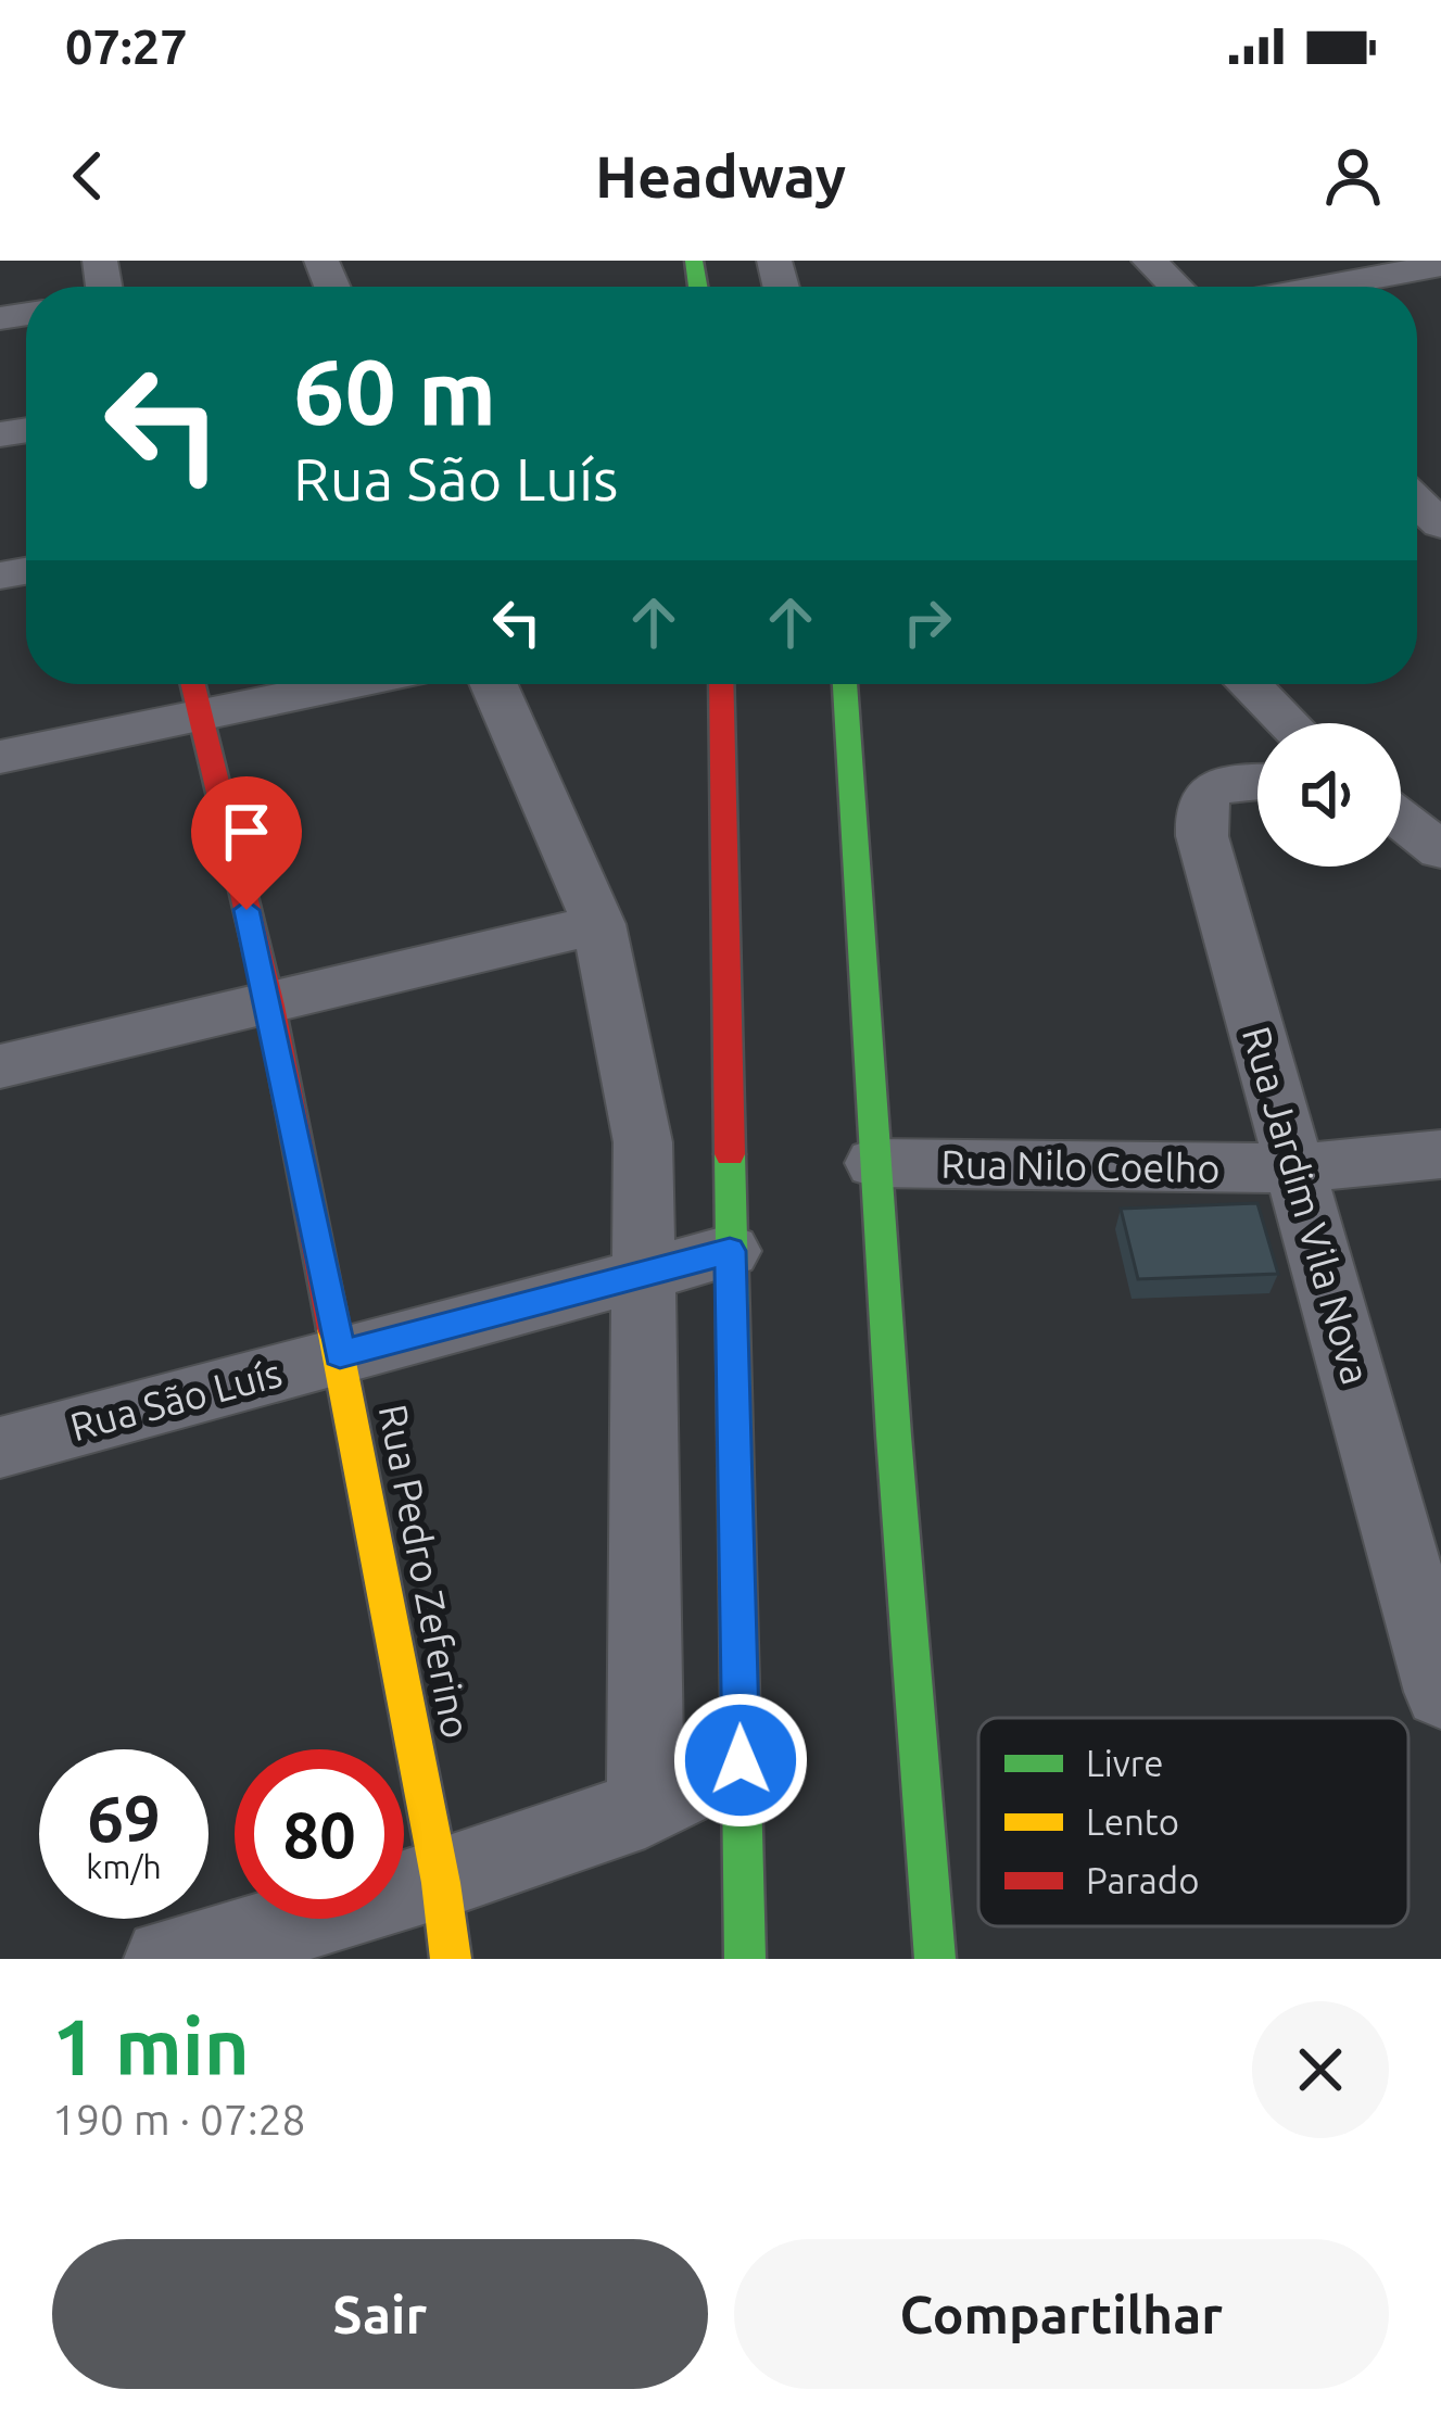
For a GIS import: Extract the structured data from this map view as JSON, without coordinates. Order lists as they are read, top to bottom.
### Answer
{
  "streets": {
    "main road": ["Rua Pedro Zeferino"],
    "street": ["Rua Nilo Coelho", "Rua Jardim Vila Nova", "Rua São Luís"]
  },
  "crossings": [
    ["Rua Nilo Coelho", "Rua Jardim Vila Nova"],
    ["Rua São Luís", "Rua Pedro Zeferino"]
  ],
  "legend": ["Livre", "Lento", "Parado"],
  "page": {
    "status": "07:27",
    "header": "Headway",
    "turn": ["60 m", "Rua São Luís"],
    "speed": "69 km/h",
    "limit": "80",
    "heading": ["1 min", "190 m · 07:28"],
    "buttons": ["Sair", "Compartilhar"]
  }
}
